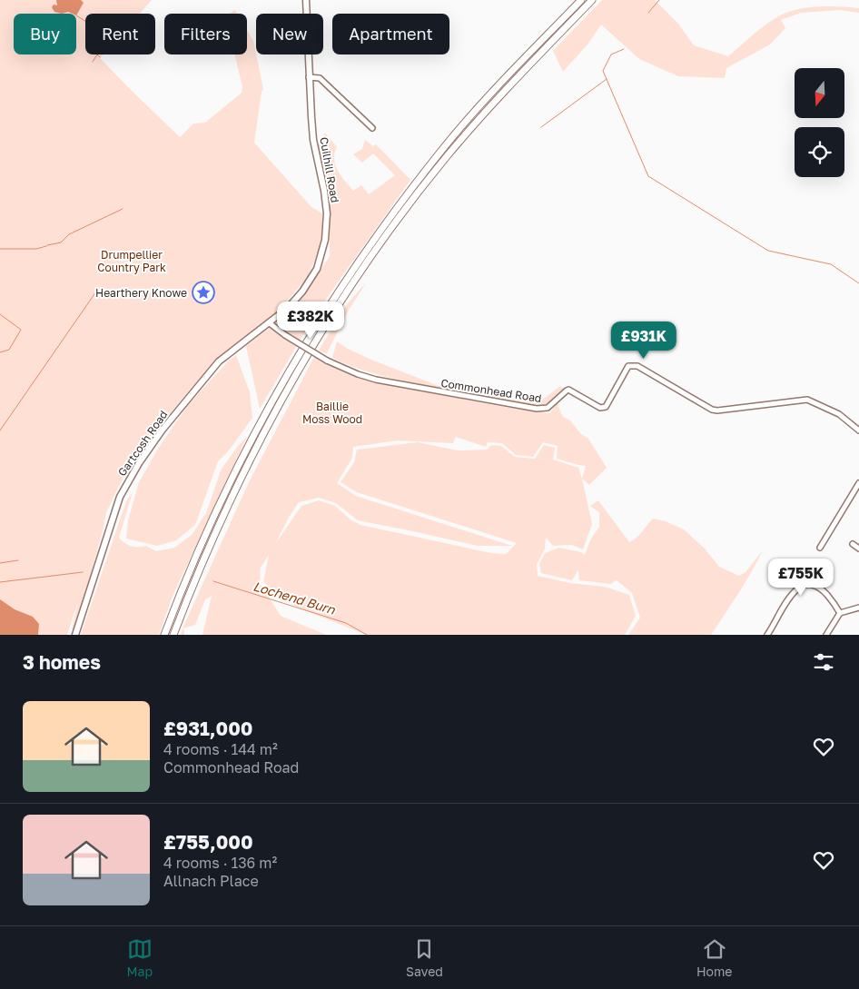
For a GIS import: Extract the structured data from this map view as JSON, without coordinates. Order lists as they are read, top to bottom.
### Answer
{
  "streets": {
    "main road": ["Cuilhill Road", "Gartcosh Road"],
    "street": ["Commonhead Road"]
  },
  "crossings": [
    ["Cuilhill Road", "Commonhead Road"],
    ["Cuilhill Road", "Gartcosh Road"],
    ["Commonhead Road", "Gartcosh Road"]
  ],
  "water": ["Lochend Burn"],
  "parks": ["Drumpellier Country Park", "Baillie Moss Wood"],
  "places": {
    "place": ["Hearthery Knowe"]
  },
  "north": "bottom",
  "page": {
    "chip": [
      "Buy",
      "Rent",
      "Filters",
      "New",
      "Apartment"
    ],
    "price": ["£382K", "£931K", "£755K"],
    "heading": "3 homes",
    "list": [
      {
        "name": "£931,000",
        "note": "4 rooms · 144 m² · Commonhead Road"
      },
      {
        "name": "£755,000",
        "note": "4 rooms · 136 m² · Allnach Place"
      }
    ],
    "tabs": ["Map", "Saved", "Home"]
  }
}
